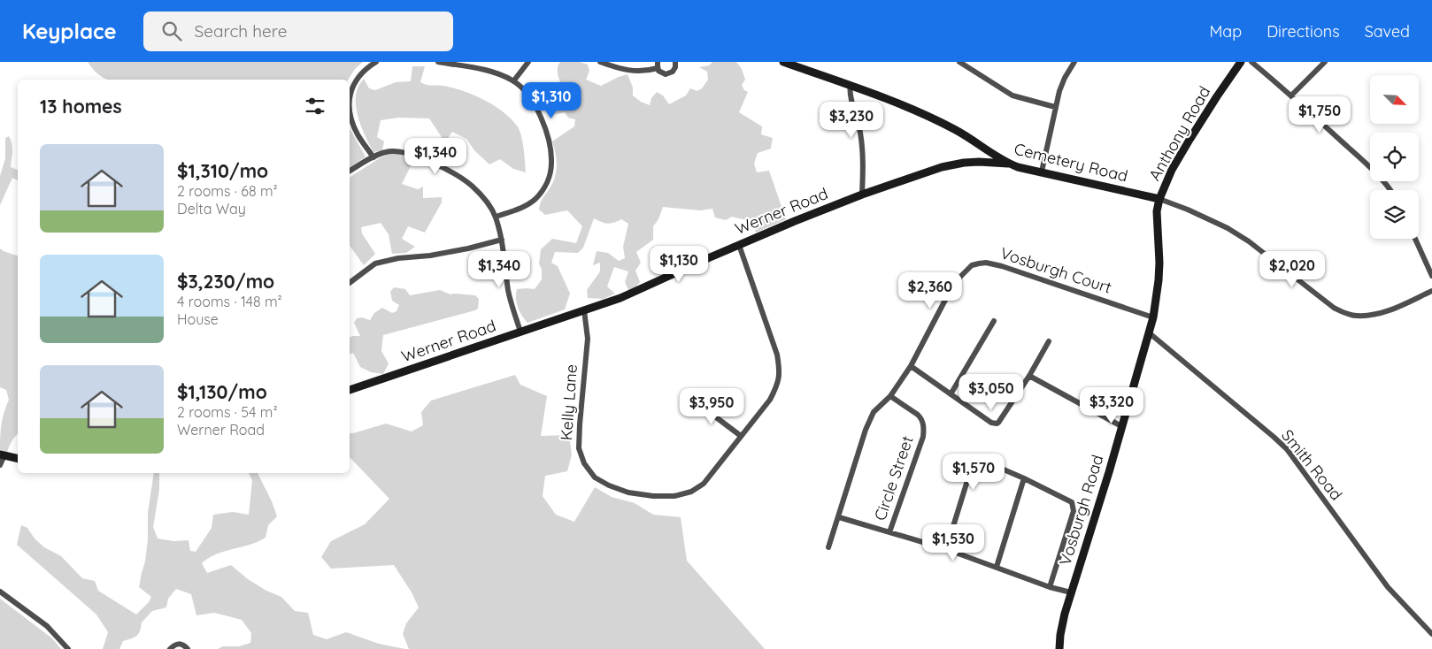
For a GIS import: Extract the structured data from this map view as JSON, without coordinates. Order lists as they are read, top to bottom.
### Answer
{
  "streets": {
    "street": [
      "Anthony Road",
      "Cemetery Road",
      "Werner Road",
      "Vosburgh Court",
      "Kelly Lane",
      "Smith Road",
      "Circle Street",
      "Vosburgh Road"
    ]
  },
  "crossings": [
    ["Anthony Road", "Cemetery Road"],
    ["Anthony Road", "Vosburgh Road"],
    ["Cemetery Road", "Werner Road"],
    ["Cemetery Road", "Vosburgh Road"],
    ["Werner Road", "Kelly Lane"],
    ["Vosburgh Court", "Circle Street"],
    ["Vosburgh Court", "Vosburgh Road"],
    ["Smith Road", "Vosburgh Road"]
  ],
  "north": "bottom right",
  "page": {
    "header": "Keyplace",
    "search": "Search here",
    "nav": ["Map", "Directions", "Saved"],
    "heading": "13 homes",
    "price": [
      "$1,310",
      "$1,750",
      "$3,230",
      "$1,340",
      "$1,130",
      "$1,340",
      "$2,020",
      "$2,360",
      "$3,050",
      "$3,320",
      "$3,950",
      "$1,570",
      "$1,530"
    ],
    "list": [
      {
        "name": "$1,310/mo",
        "note": "2 rooms · 68 m² · Delta Way"
      },
      {
        "name": "$3,230/mo",
        "note": "4 rooms · 148 m² · House"
      },
      {
        "name": "$1,130/mo",
        "note": "2 rooms · 54 m² · Werner Road"
      }
    ]
  }
}
